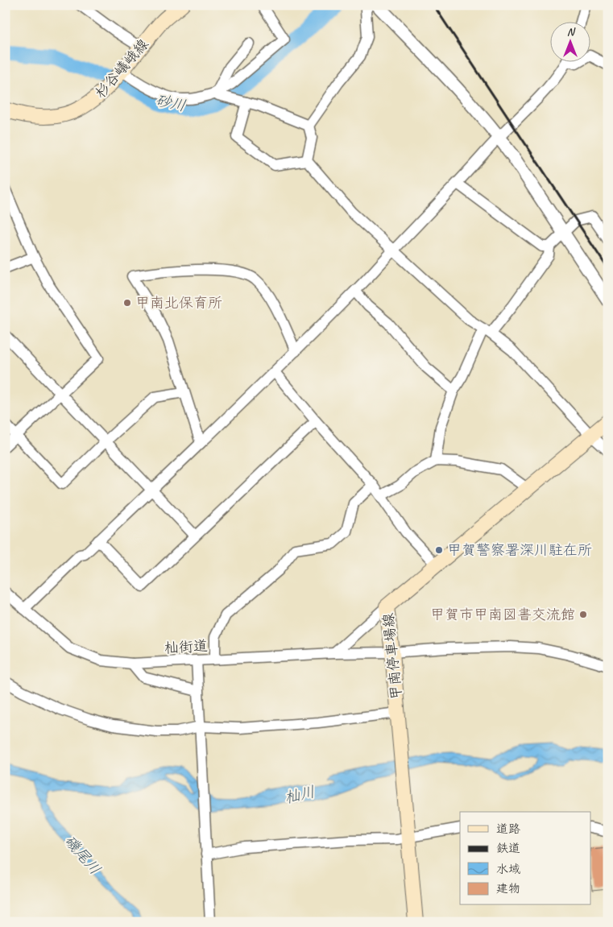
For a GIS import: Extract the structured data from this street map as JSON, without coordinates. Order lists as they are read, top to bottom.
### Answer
{
  "streets": {
    "main road": ["杉谷嶬峨線", "甲南停車場線"],
    "street": ["杣街道"]
  },
  "crossings": [
    ["杣街道", "甲南停車場線"]
  ],
  "water": ["砂川", "杣川", "磯尾川"],
  "places": ["甲南北保育所", "甲賀警察署深川駐在所", "甲賀市甲南図書交流館"],
  "legend": [
    "道路",
    "鉄道",
    "水域",
    "建物"
  ],
  "north": "top"
}
